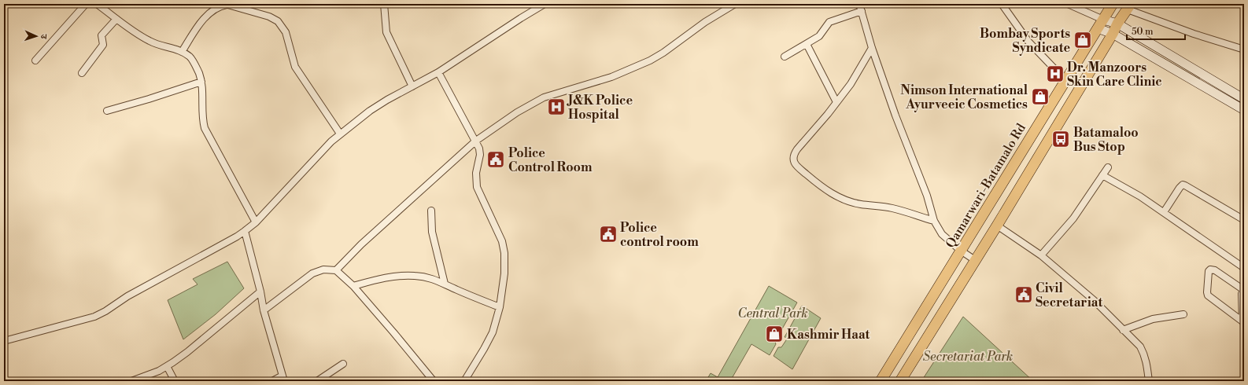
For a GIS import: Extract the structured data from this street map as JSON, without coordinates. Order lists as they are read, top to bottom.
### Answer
{
  "streets": {
    "main road": ["Qamarwari-Batamalo Rd"]
  },
  "parks": ["Central Park", "Secretariat Park"],
  "places": {
    "shop": ["Bombay Sports Syndicate", "Nimson International Ayurveeic Cosmetics", "Kashmir Haat"],
    "hospital": ["Dr. Manzoors Skin Care Clinic", "J&K Police Hospital"],
    "bus stop": ["Batamaloo Bus Stop"],
    "public building": ["Police Control Room", "Police control room", "Civil Secretariat"]
  },
  "scale_bar": "50 m",
  "north": "right"
}
